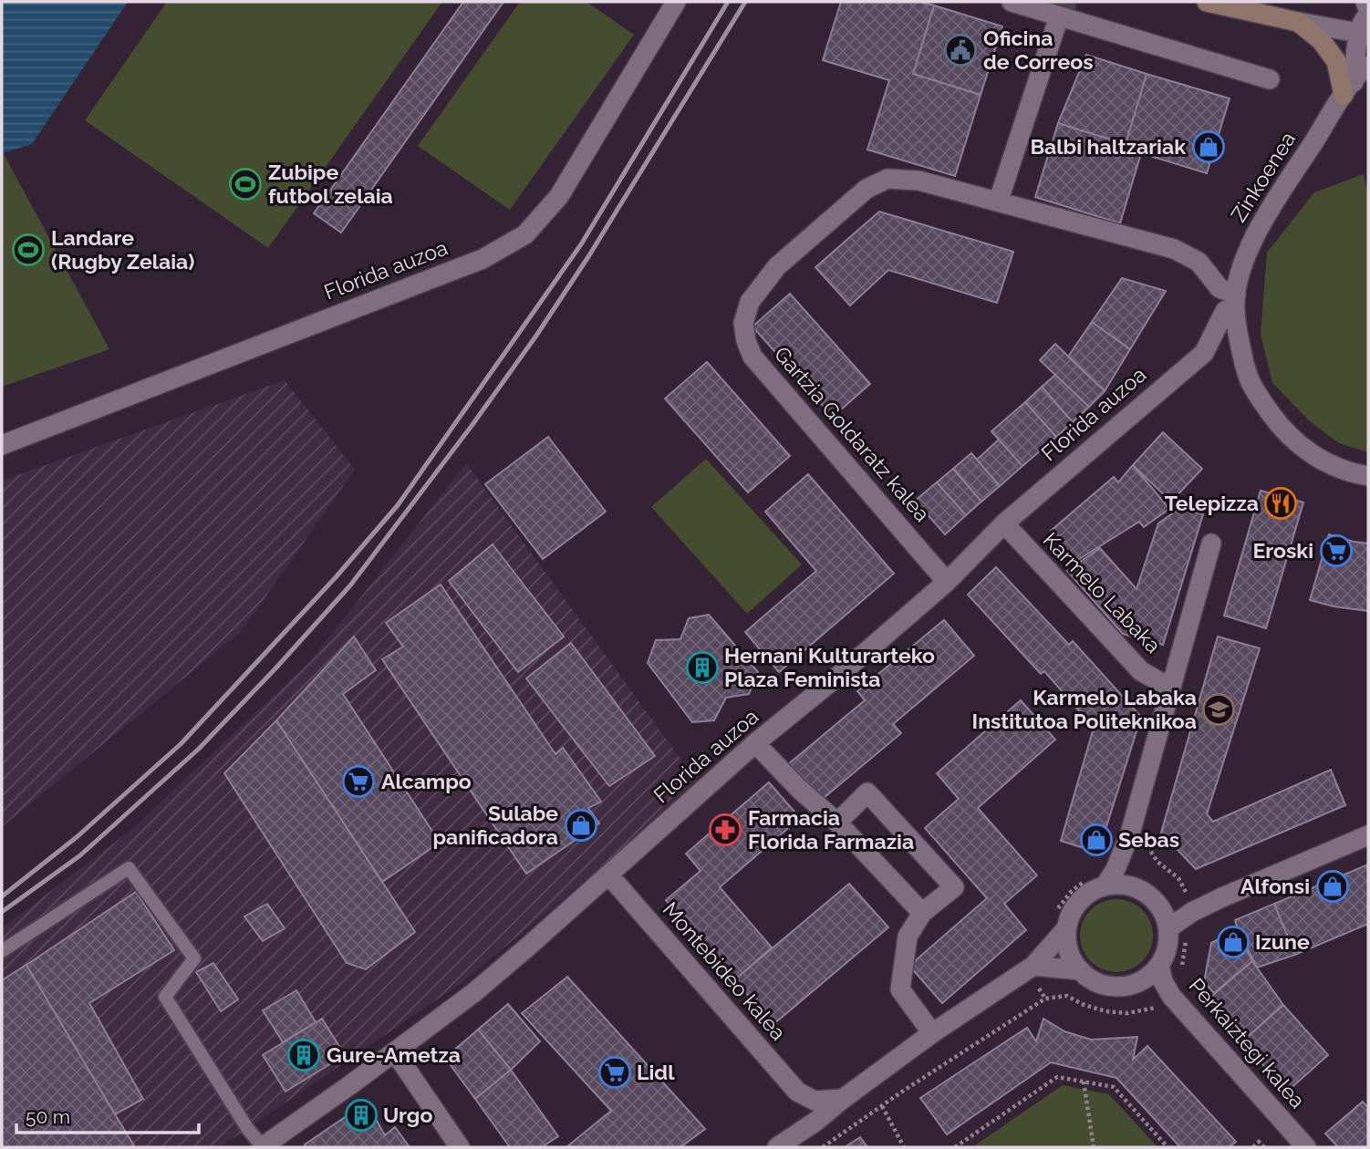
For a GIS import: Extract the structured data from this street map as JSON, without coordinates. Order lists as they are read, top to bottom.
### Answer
{
  "streets": {
    "street": [
      "Zinkoenea",
      "Florida auzoa",
      "Gartzia Goldaratz kalea",
      "Karmelo Labaka",
      "Montebideo kalea",
      "Perkaiztegi kalea"
    ]
  },
  "crossings": [
    ["Zinkoenea", "Florida auzoa"],
    ["Zinkoenea", "Gartzia Goldaratz kalea"],
    ["Florida auzoa", "Gartzia Goldaratz kalea"],
    ["Florida auzoa", "Karmelo Labaka"],
    ["Florida auzoa", "Montebideo kalea"],
    ["Karmelo Labaka", "Perkaiztegi kalea"]
  ],
  "places": {
    "public building": ["Oficina de Correos"],
    "shop": [
      "Balbi haltzariak",
      "Sulabe panificadora",
      "Sebas",
      "Alfonsi",
      "Izune"
    ],
    "sports": ["Zubipe futbol zelaia", "Landare (Rugby Zelaia)"],
    "restaurant": ["Telepizza"],
    "supermarket": ["Eroski", "Alcampo", "Lidl"],
    "building": ["Hernani Kulturarteko Plaza Feminista", "Gure-Ametza", "Urgo"],
    "school or university": ["Karmelo Labaka Institutoa Politeknikoa"],
    "pharmacy": ["Farmacia Florida Farmazia"]
  },
  "scale_bar": "50 m"
}
